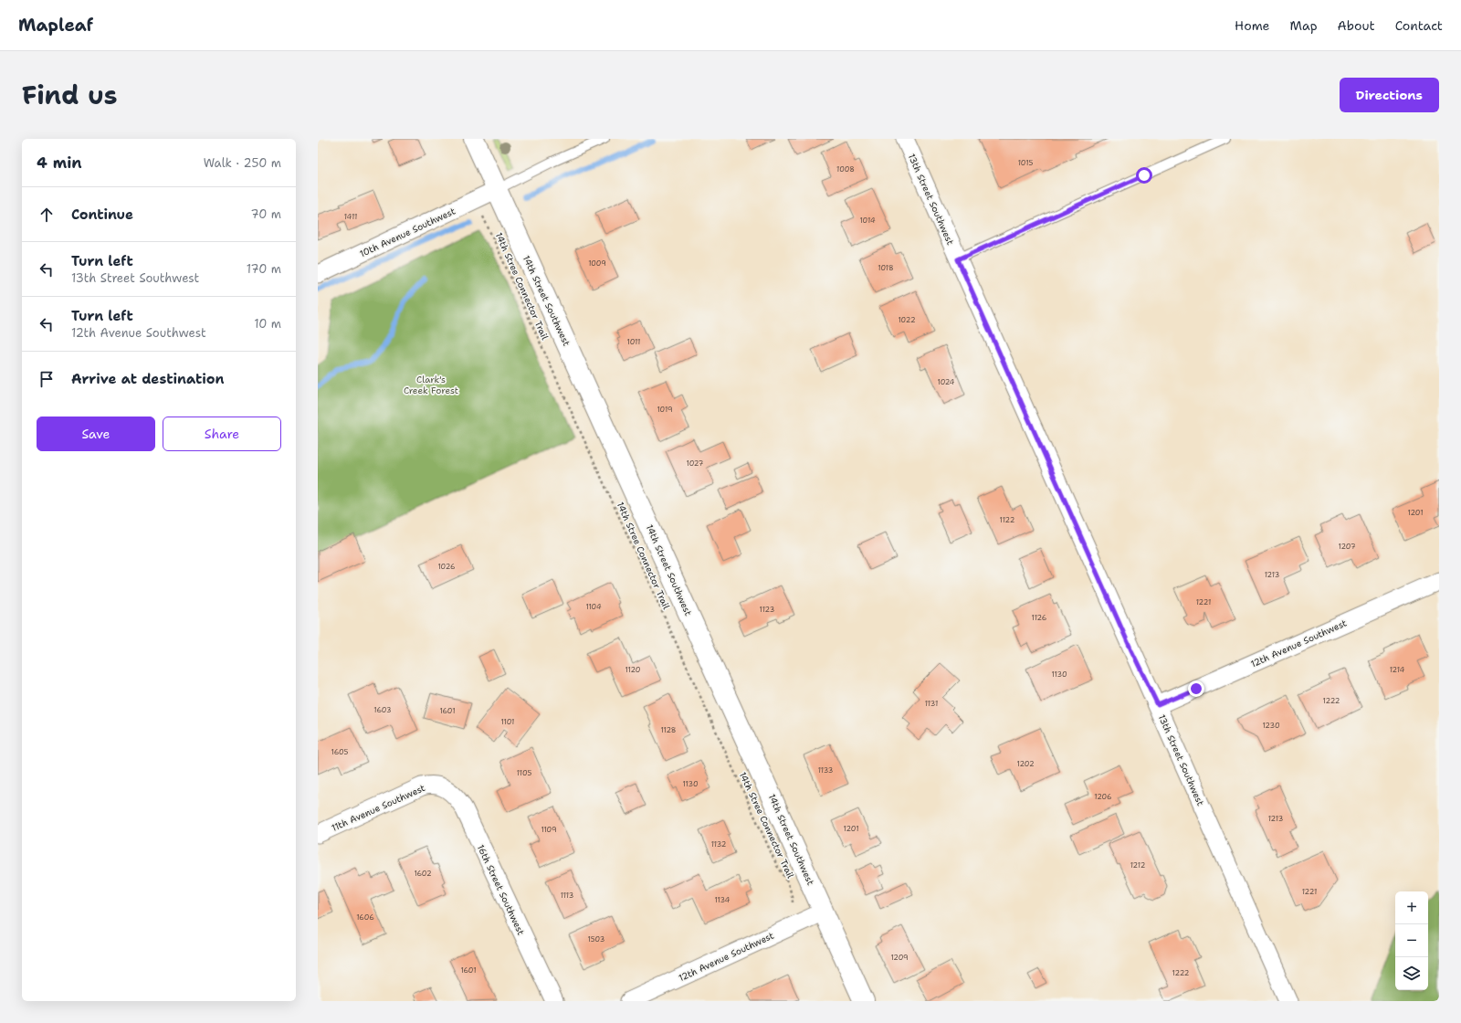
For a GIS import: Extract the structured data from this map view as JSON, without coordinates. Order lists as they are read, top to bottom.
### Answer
{
  "streets": {
    "street": [
      "13th Street Southwest",
      "10th Avenue Southwest",
      "14th Street Southwest",
      "12th Avenue Southwest",
      "11th Avenue Southwest",
      "16th Street Southwest"
    ],
    "path": ["14th Stree Connector Trail"]
  },
  "crossings": [
    ["13th Street Southwest", "12th Avenue Southwest"],
    ["10th Avenue Southwest", "14th Street Southwest"],
    ["14th Street Southwest", "12th Avenue Southwest"],
    ["11th Avenue Southwest", "16th Street Southwest"]
  ],
  "parks": ["Clark's Creek Forest"],
  "house_numbers": [
    "1015",
    "1008",
    "1411",
    "1014",
    "1009",
    "1018",
    "1022",
    "1011",
    "1024",
    "1019",
    "1027",
    "1201",
    "1122",
    "1207",
    "1026",
    "1213",
    "1221",
    "1104",
    "1123",
    "1126",
    "1120",
    "1214",
    "1130",
    "1222",
    "1131",
    "1603",
    "1601",
    "1101",
    "1230",
    "1128",
    "1605",
    "1202",
    "1133",
    "1105",
    "1130",
    "1206",
    "1213",
    "1201",
    "1109",
    "1132",
    "1212",
    "1602",
    "1221",
    "1113",
    "1134",
    "1606",
    "1503",
    "1209",
    "1601",
    "1222"
  ],
  "page": {
    "header": "Mapleaf",
    "nav": [
      "Home",
      "Map",
      "About",
      "Contact"
    ],
    "title": "Find us",
    "buttons": [
      "Directions",
      ["Save", "Share"]
    ],
    "heading": ["4 min", "Walk · 250 m"],
    "list": [
      ["Continue", "70 m"],
      ["Turn left", "13th Street Southwest", "170 m"],
      ["Turn left", "12th Avenue Southwest", "10 m"],
      "Arrive at destination"
    ],
    "map_buttons": ["+", "−"]
  }
}
